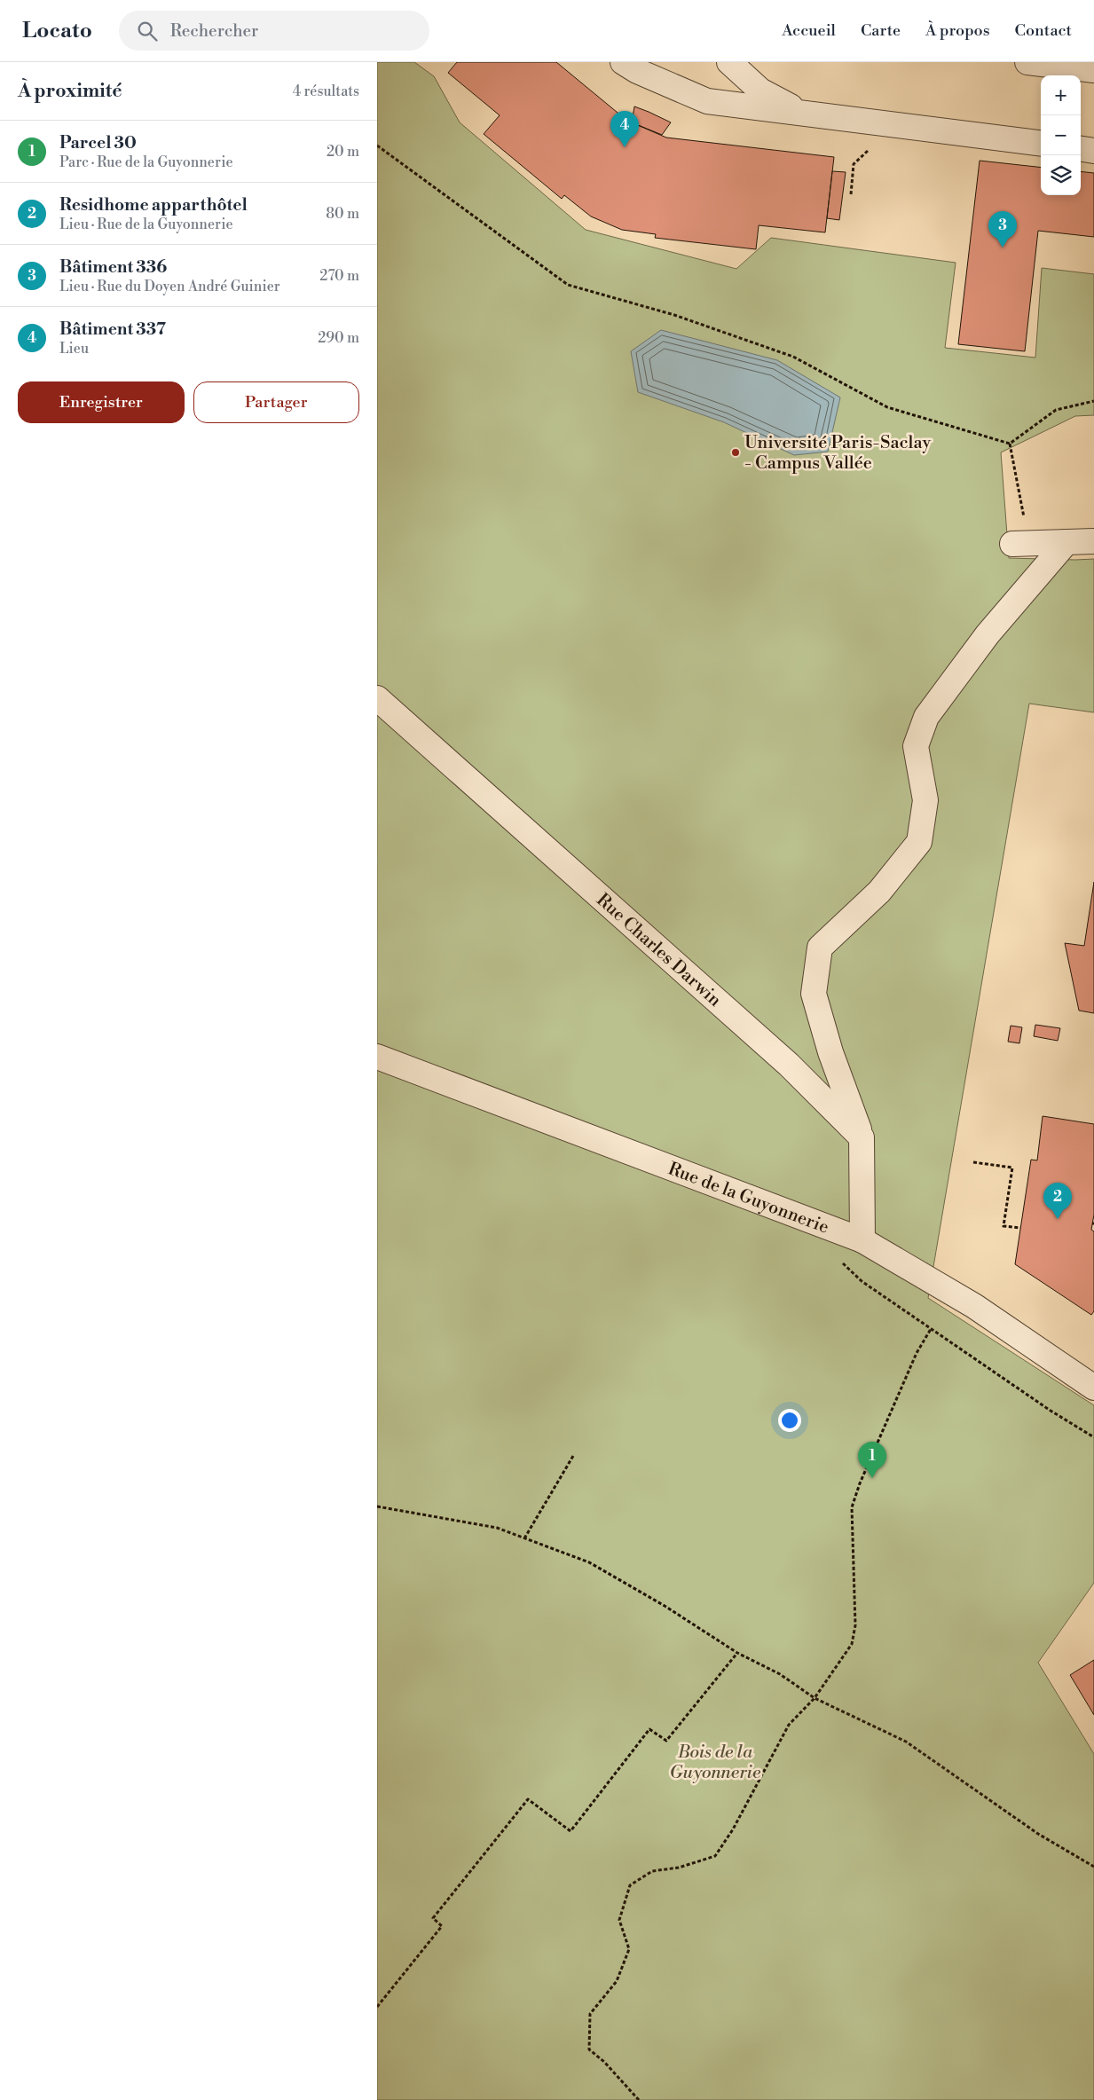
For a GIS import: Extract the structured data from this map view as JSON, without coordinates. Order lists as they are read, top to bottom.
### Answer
{
  "streets": {
    "street": ["Rue Charles Darwin", "Rue de la Guyonnerie"]
  },
  "parks": ["Bois de la Guyonnerie"],
  "places": ["Université Paris-Saclay - Campus Vallée"],
  "page": {
    "header": "Locato",
    "search": "Rechercher",
    "nav": [
      "Accueil",
      "Carte",
      "À propos",
      "Contact"
    ],
    "heading": ["À proximité", "4 résultats"],
    "map_buttons": ["+", "−"],
    "pins": [
      "4",
      "3",
      "2",
      "1"
    ],
    "list": [
      {
        "mark": "1",
        "name": "Parcel 30",
        "note": "Parc · Rue de la Guyonnerie",
        "value": "20 m"
      },
      {
        "mark": "2",
        "name": "Residhome apparthôtel",
        "note": "Lieu · Rue de la Guyonnerie",
        "value": "80 m"
      },
      {
        "mark": "3",
        "name": "Bâtiment 336",
        "note": "Lieu · Rue du Doyen André Guinier",
        "value": "270 m"
      },
      {
        "mark": "4",
        "name": "Bâtiment 337",
        "note": "Lieu",
        "value": "290 m"
      }
    ],
    "buttons": ["Enregistrer", "Partager"]
  }
}
